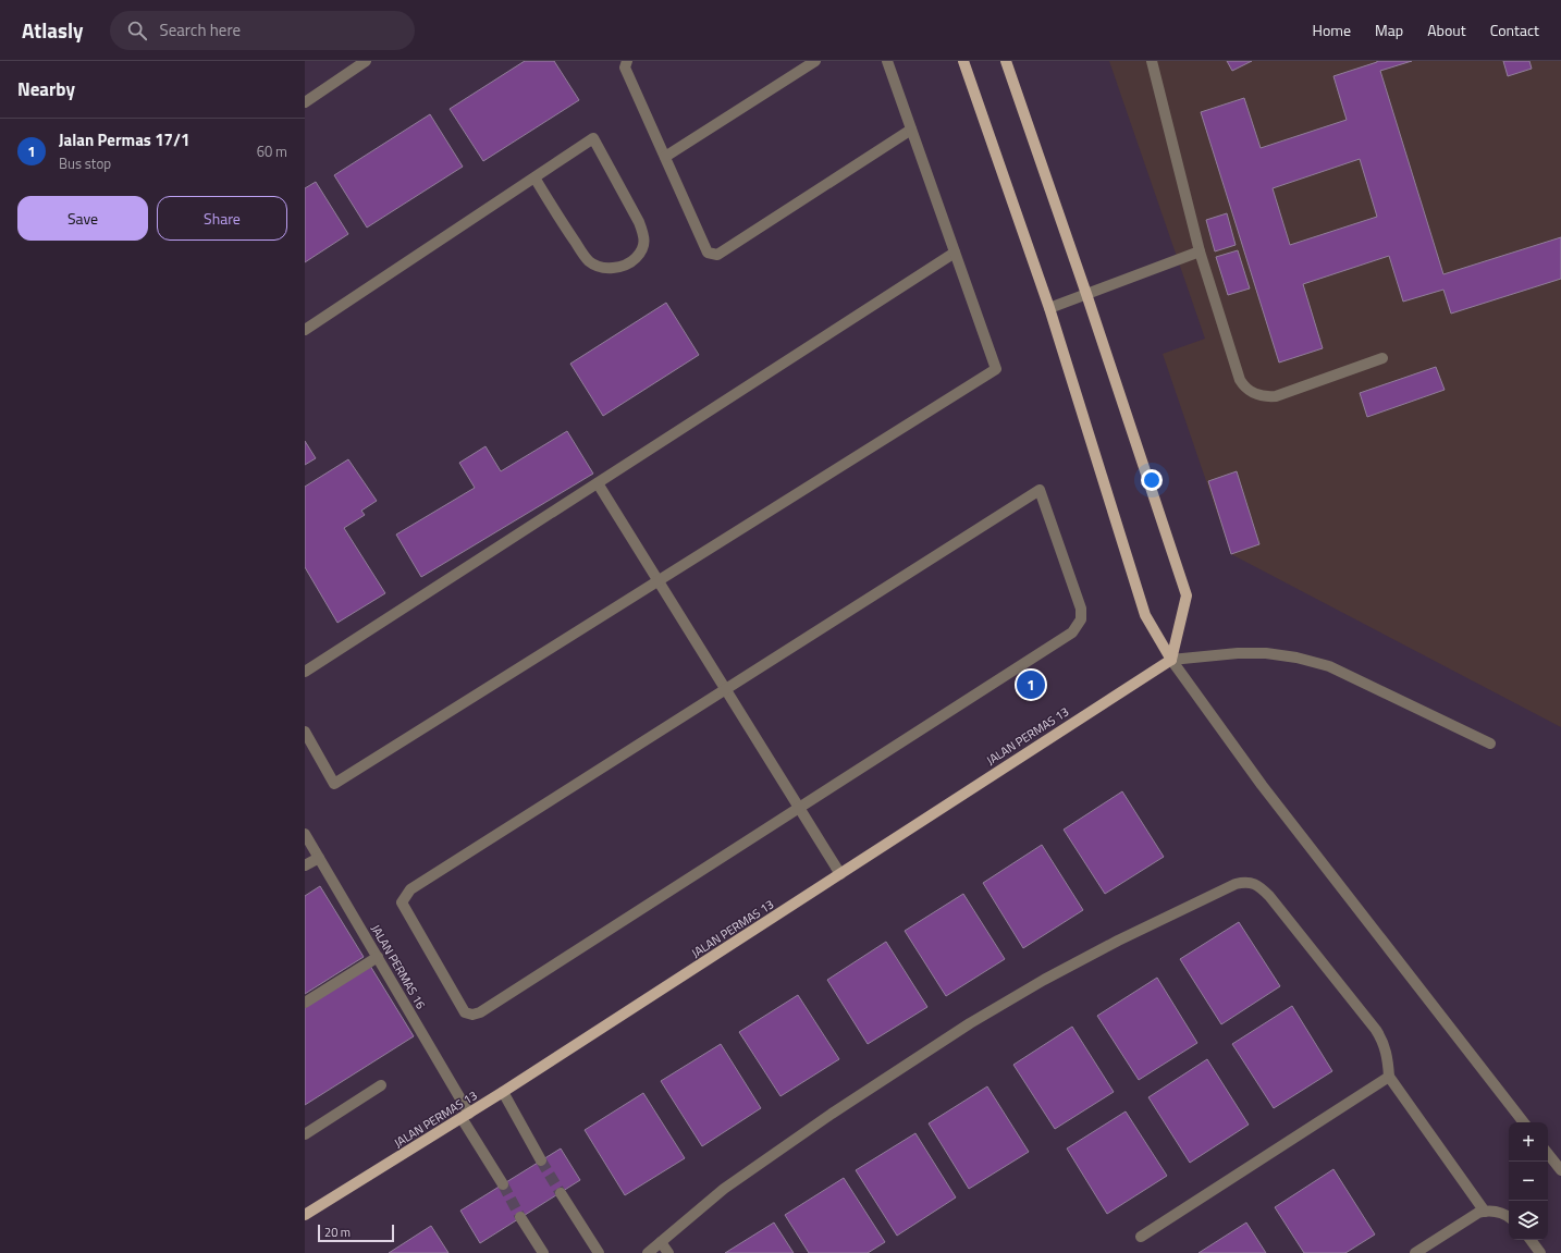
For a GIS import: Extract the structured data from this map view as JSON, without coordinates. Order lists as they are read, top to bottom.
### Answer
{
  "streets": {
    "main road": ["JALAN PERMAS 13"],
    "street": ["JALAN PERMAS 16"]
  },
  "crossings": [
    ["JALAN PERMAS 13", "JALAN PERMAS 16"]
  ],
  "scale_bar": "20 m",
  "page": {
    "header": "Atlasly",
    "search": "Search here",
    "nav": [
      "Home",
      "Map",
      "About",
      "Contact"
    ],
    "heading": "Nearby",
    "list": [
      {
        "mark": "1",
        "name": "Jalan Permas 17/1",
        "note": "Bus stop",
        "value": "60 m"
      }
    ],
    "buttons": ["Save", "Share"],
    "pins": "1",
    "map_buttons": ["+", "−"],
    "scale": "20 m"
  }
}
